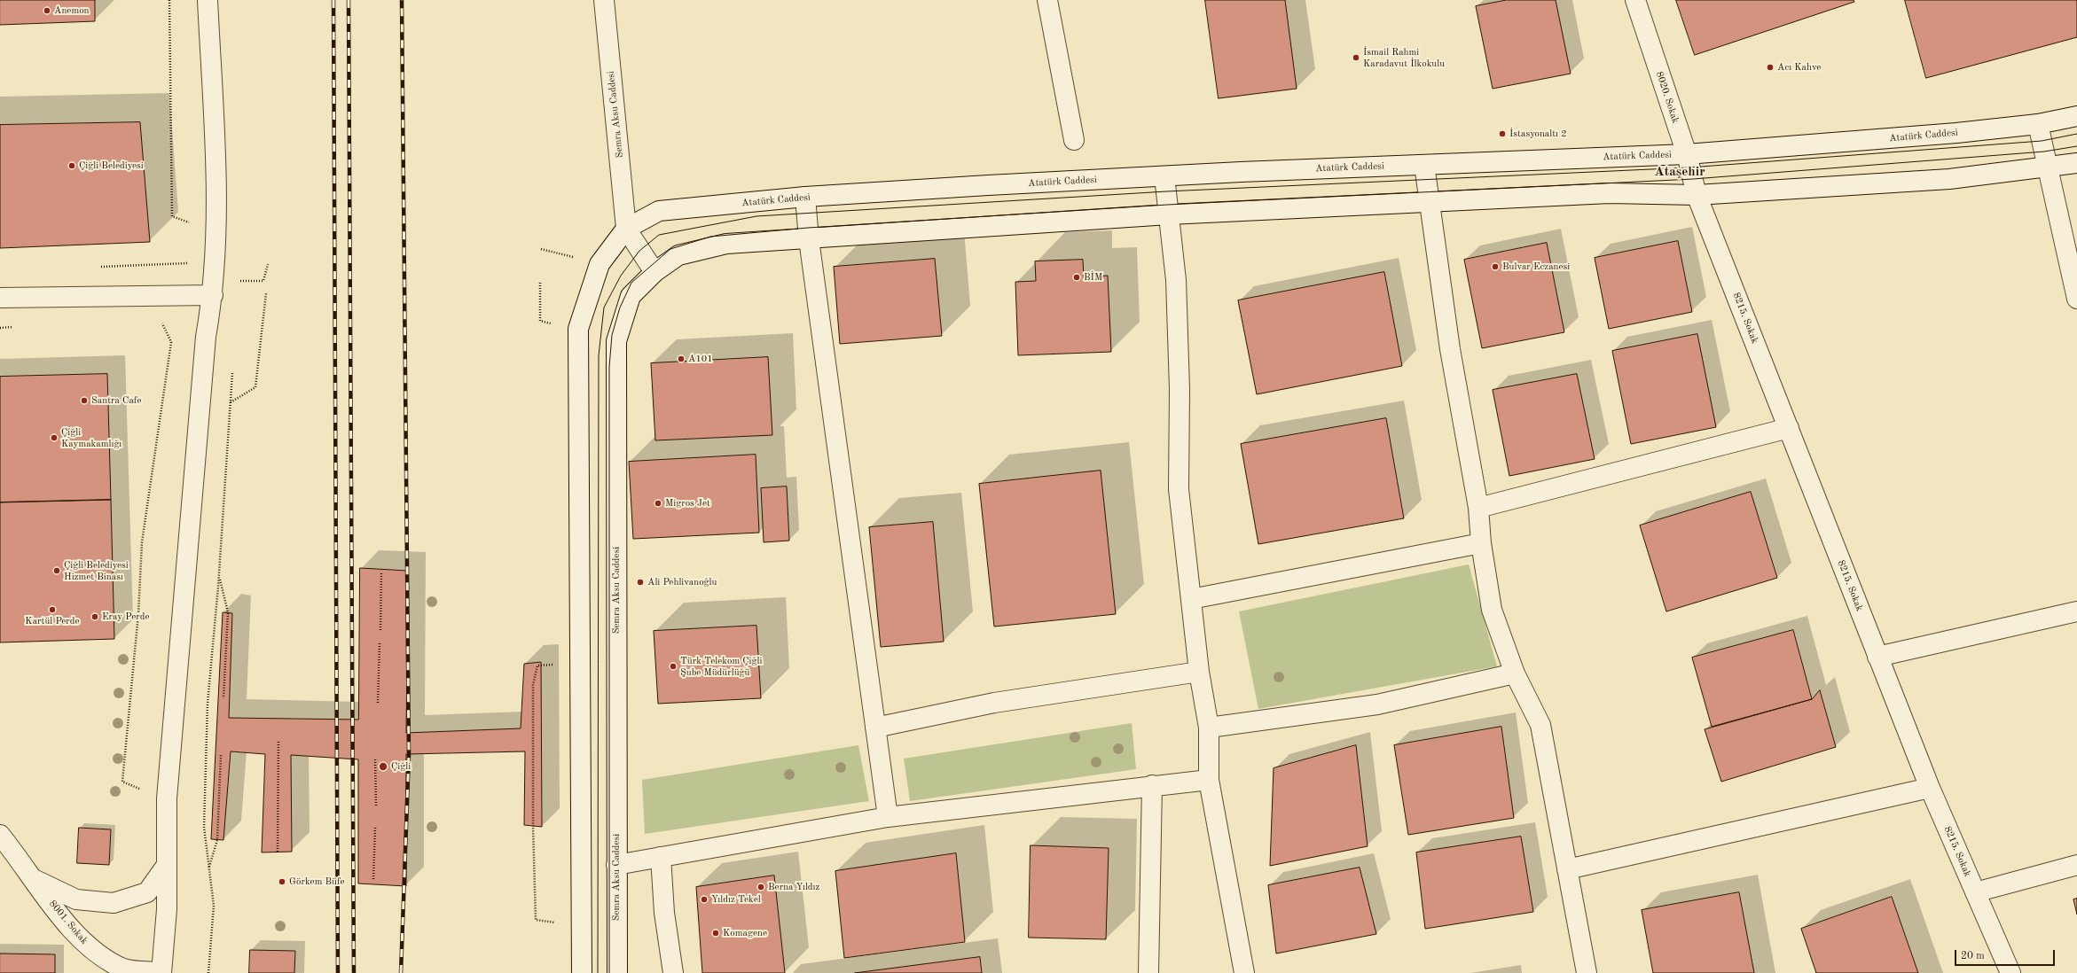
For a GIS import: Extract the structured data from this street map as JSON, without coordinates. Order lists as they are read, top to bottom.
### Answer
{
  "streets": {
    "street": [
      "8020. Sokak",
      "Semra Aksu Caddesi",
      "Atatürk Caddesi",
      "8215. Sokak",
      "8001. Sokak"
    ]
  },
  "crossings": [
    ["8020. Sokak", "Atatürk Caddesi"],
    ["8020. Sokak", "8215. Sokak"],
    ["Semra Aksu Caddesi", "Atatürk Caddesi"]
  ],
  "districts": ["Ataşehir"],
  "places": [
    "Anemon",
    "İsmail Rahmi Karadavut İlkokulu",
    "Acı Kahve",
    "İstasyonaltı 2",
    "Çiğli Belediyesi",
    "Bulvar Eczanesi",
    "BİM",
    "A101",
    "Santra Cafe",
    "Çiğli Kaymakamlığı",
    "Migros Jet",
    "Çiğli Belediyesi Hizmet Binası",
    "Ali Pehlivanoğlu",
    "Kartül Perde",
    "Eray Perde",
    "Türk Telekom Çiğli Şube Müdürlüğü",
    "Çiğli",
    "Görkem Büfe",
    "Berna Yıldız",
    "Yıldız Tekel",
    "Komagene"
  ],
  "scale_bar": "20 m"
}
